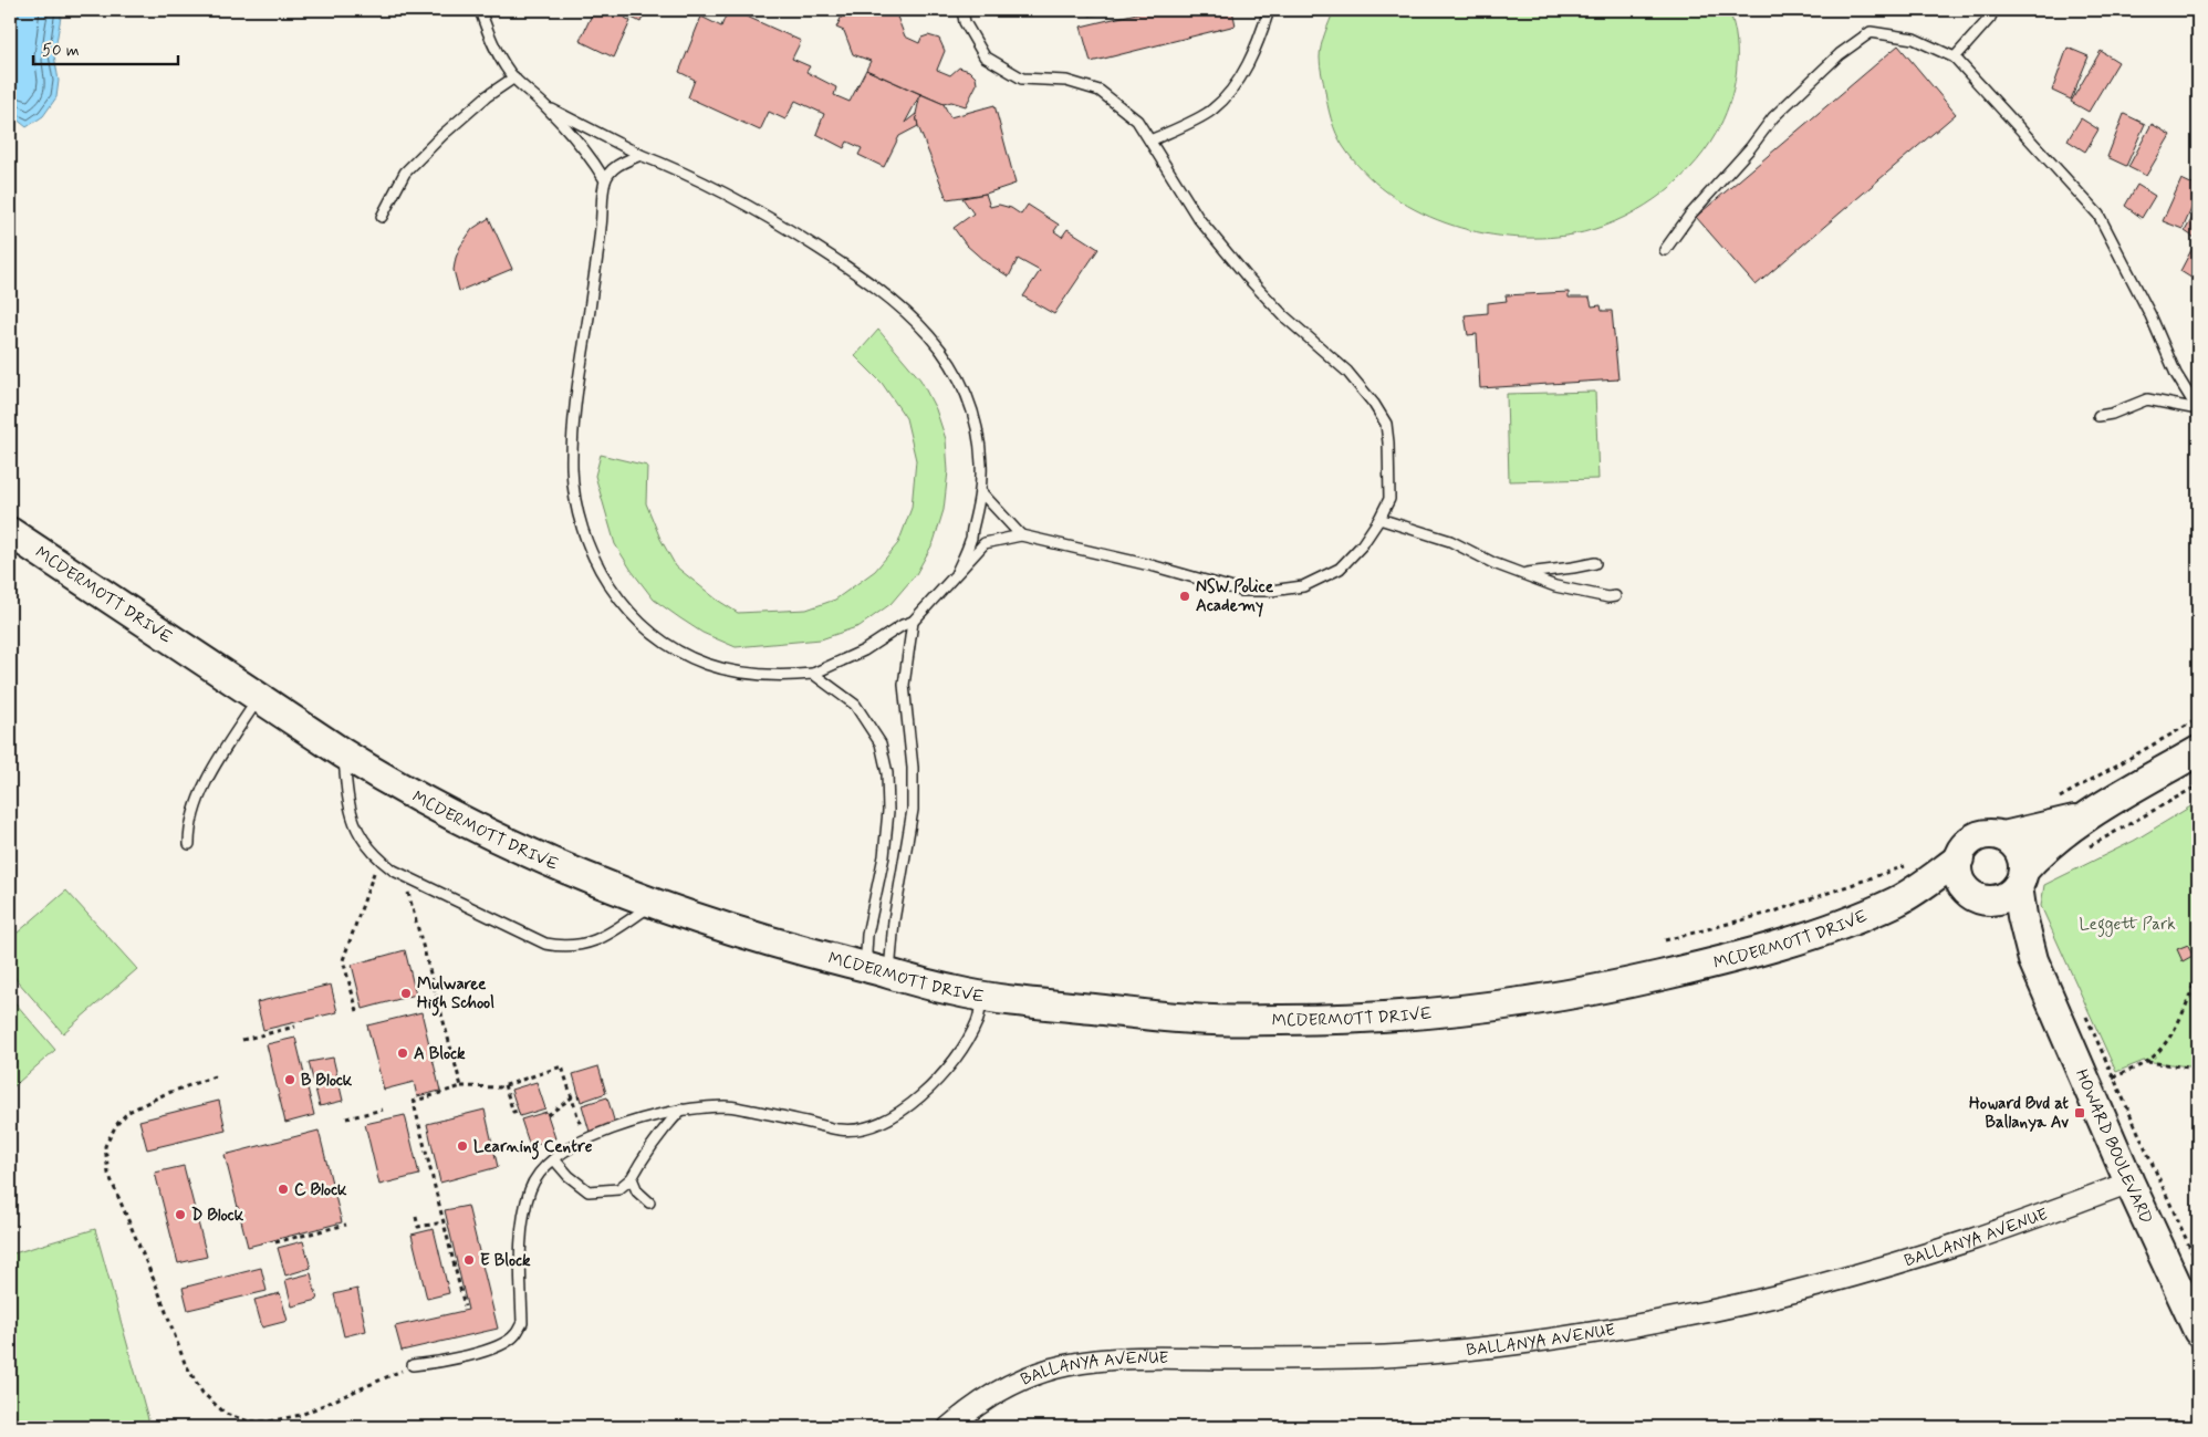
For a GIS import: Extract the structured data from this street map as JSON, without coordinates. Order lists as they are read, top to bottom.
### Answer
{
  "streets": {
    "main road": ["MCDERMOTT DRIVE", "HOWARD BOULEVARD"],
    "street": ["BALLANYA AVENUE"]
  },
  "crossings": [
    ["MCDERMOTT DRIVE", "HOWARD BOULEVARD"],
    ["HOWARD BOULEVARD", "BALLANYA AVENUE"]
  ],
  "parks": ["Leggett Park"],
  "places": {
    "other": [
      "NSW Police Academy",
      "Mulwaree High School",
      "A Block",
      "B Block",
      "Learning Centre",
      "C Block",
      "D Block",
      "E Block"
    ],
    "transit": ["Howard Bvd at Ballanya Av"]
  },
  "scale_bar": "50 m"
}
